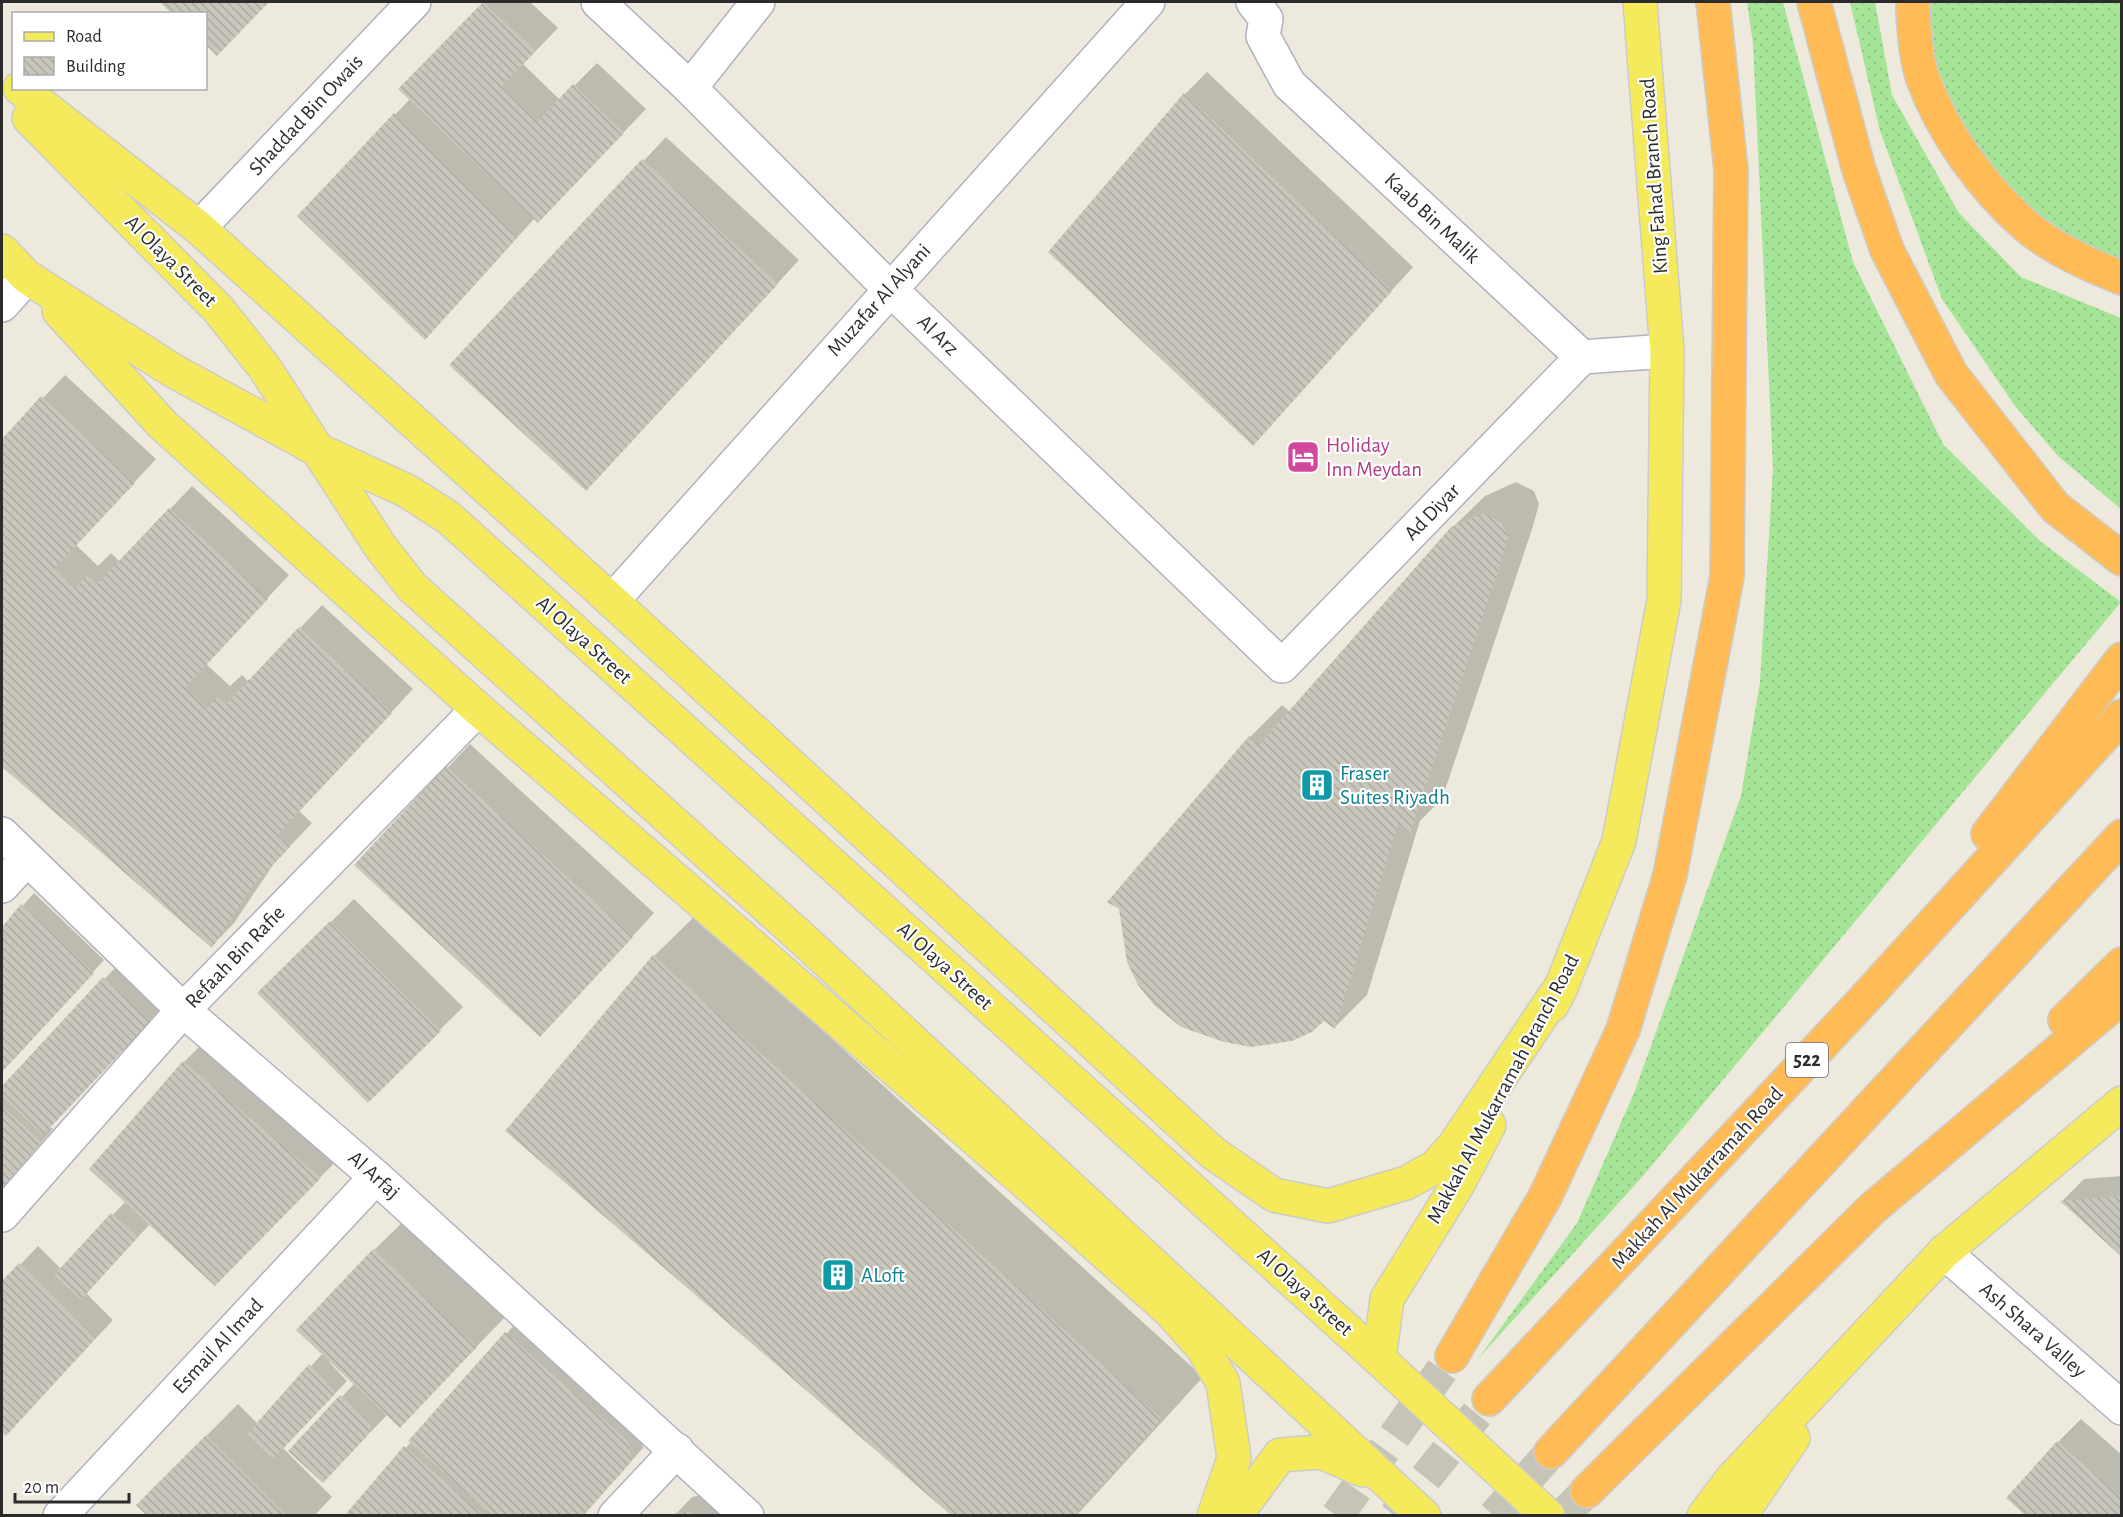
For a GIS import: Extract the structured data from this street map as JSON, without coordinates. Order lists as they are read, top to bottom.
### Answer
{
  "streets": {
    "highway": ["522", "Makkah Al Mukarramah Road"],
    "main road": ["King Fahad Branch Road", "Al Olaya Street", "Makkah Al Mukarramah Branch Road"],
    "street": [
      "Shaddad Bin Owais",
      "Kaab Bin Malik",
      "Muzafar Al Alyani",
      "Al Arz",
      "Ad Diyar",
      "Refaah Bin Rafie",
      "Al Arfaj",
      "Ash Shara Valley",
      "Esmail Al Imad"
    ]
  },
  "crossings": [
    ["King Fahad Branch Road", "Makkah Al Mukarramah Branch Road"],
    ["Kaab Bin Malik", "Ad Diyar"],
    ["Al Olaya Street", "Makkah Al Mukarramah Branch Road"],
    ["Muzafar Al Alyani", "Al Arz"],
    ["Al Arz", "Ad Diyar"],
    ["Refaah Bin Rafie", "Al Arfaj"],
    ["Al Arfaj", "Esmail Al Imad"]
  ],
  "places": {
    "hotel": ["Holiday Inn Meydan"],
    "building": ["Fraser Suites Riyadh", "ALoft"]
  },
  "legend": ["Road", "Building"],
  "scale_bar": "20 m"
}
